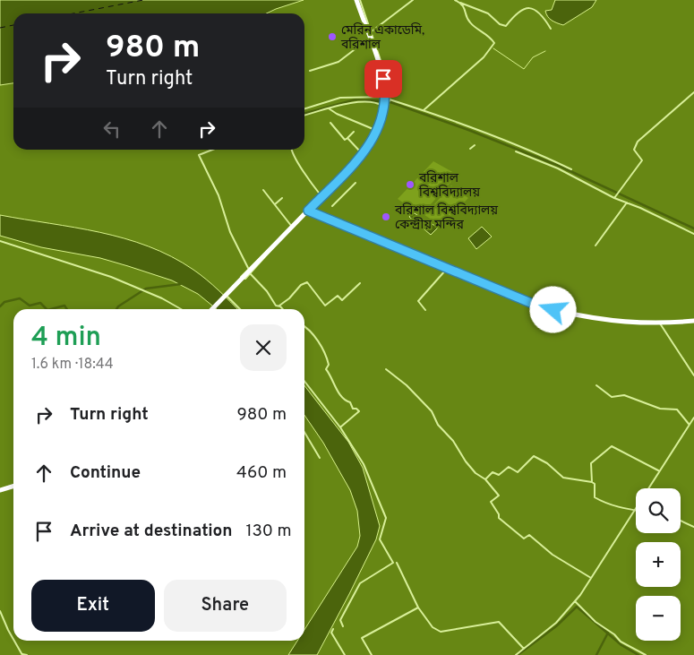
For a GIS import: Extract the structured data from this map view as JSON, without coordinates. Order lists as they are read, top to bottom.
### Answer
{
  "places": ["মেরিন একাডেমি, বরিশাল", "বরিশাল বিশ্ববিদ্যালয়", "বরিশাল বিশ্ববিদ্যালয় কেন্দ্রীয় মন্দির"],
  "page": {
    "turn": ["980 m", "Turn right"],
    "heading": ["4 min", "1.6 km · 18:44"],
    "list": [
      {
        "name": "Turn right",
        "value": "980 m"
      },
      {
        "name": "Continue",
        "value": "460 m"
      },
      {
        "name": "Arrive at destination",
        "value": "130 m"
      }
    ],
    "map_buttons": ["+", "−"],
    "buttons": ["Exit", "Share"]
  }
}
